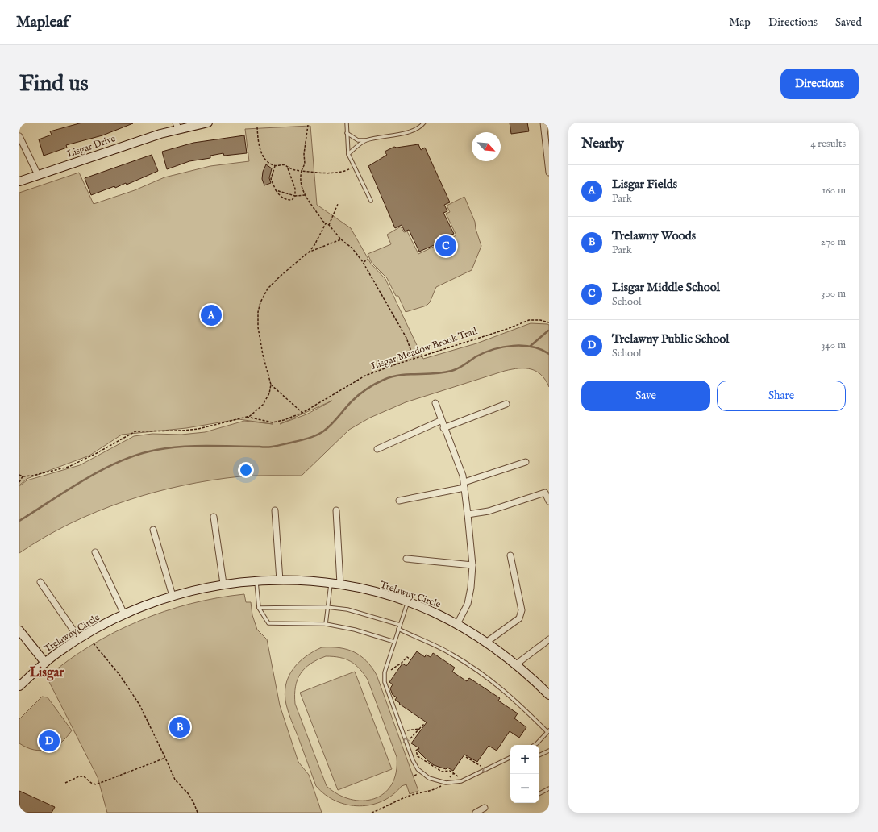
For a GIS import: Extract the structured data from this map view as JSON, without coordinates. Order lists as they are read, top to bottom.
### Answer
{
  "streets": {
    "street": ["Lisgar Drive", "Trelawny Circle"],
    "path": ["Lisgar Meadow Brook Trail"]
  },
  "districts": ["Lisgar"],
  "north": "bottom right",
  "page": {
    "header": "Mapleaf",
    "nav": ["Map", "Directions", "Saved"],
    "buttons": [
      "Directions",
      ["Save", "Share"]
    ],
    "title": "Find us",
    "heading": ["Nearby", "4 results"],
    "list": [
      {
        "mark": "A",
        "name": "Lisgar Fields",
        "note": "Park",
        "value": "160 m"
      },
      {
        "mark": "B",
        "name": "Trelawny Woods",
        "note": "Park",
        "value": "270 m"
      },
      {
        "mark": "C",
        "name": "Lisgar Middle School",
        "note": "School",
        "value": "300 m"
      },
      {
        "mark": "D",
        "name": "Trelawny Public School",
        "note": "School",
        "value": "340 m"
      }
    ],
    "pins": [
      "C",
      "A",
      "B",
      "D"
    ],
    "map_buttons": ["+", "−"]
  }
}
